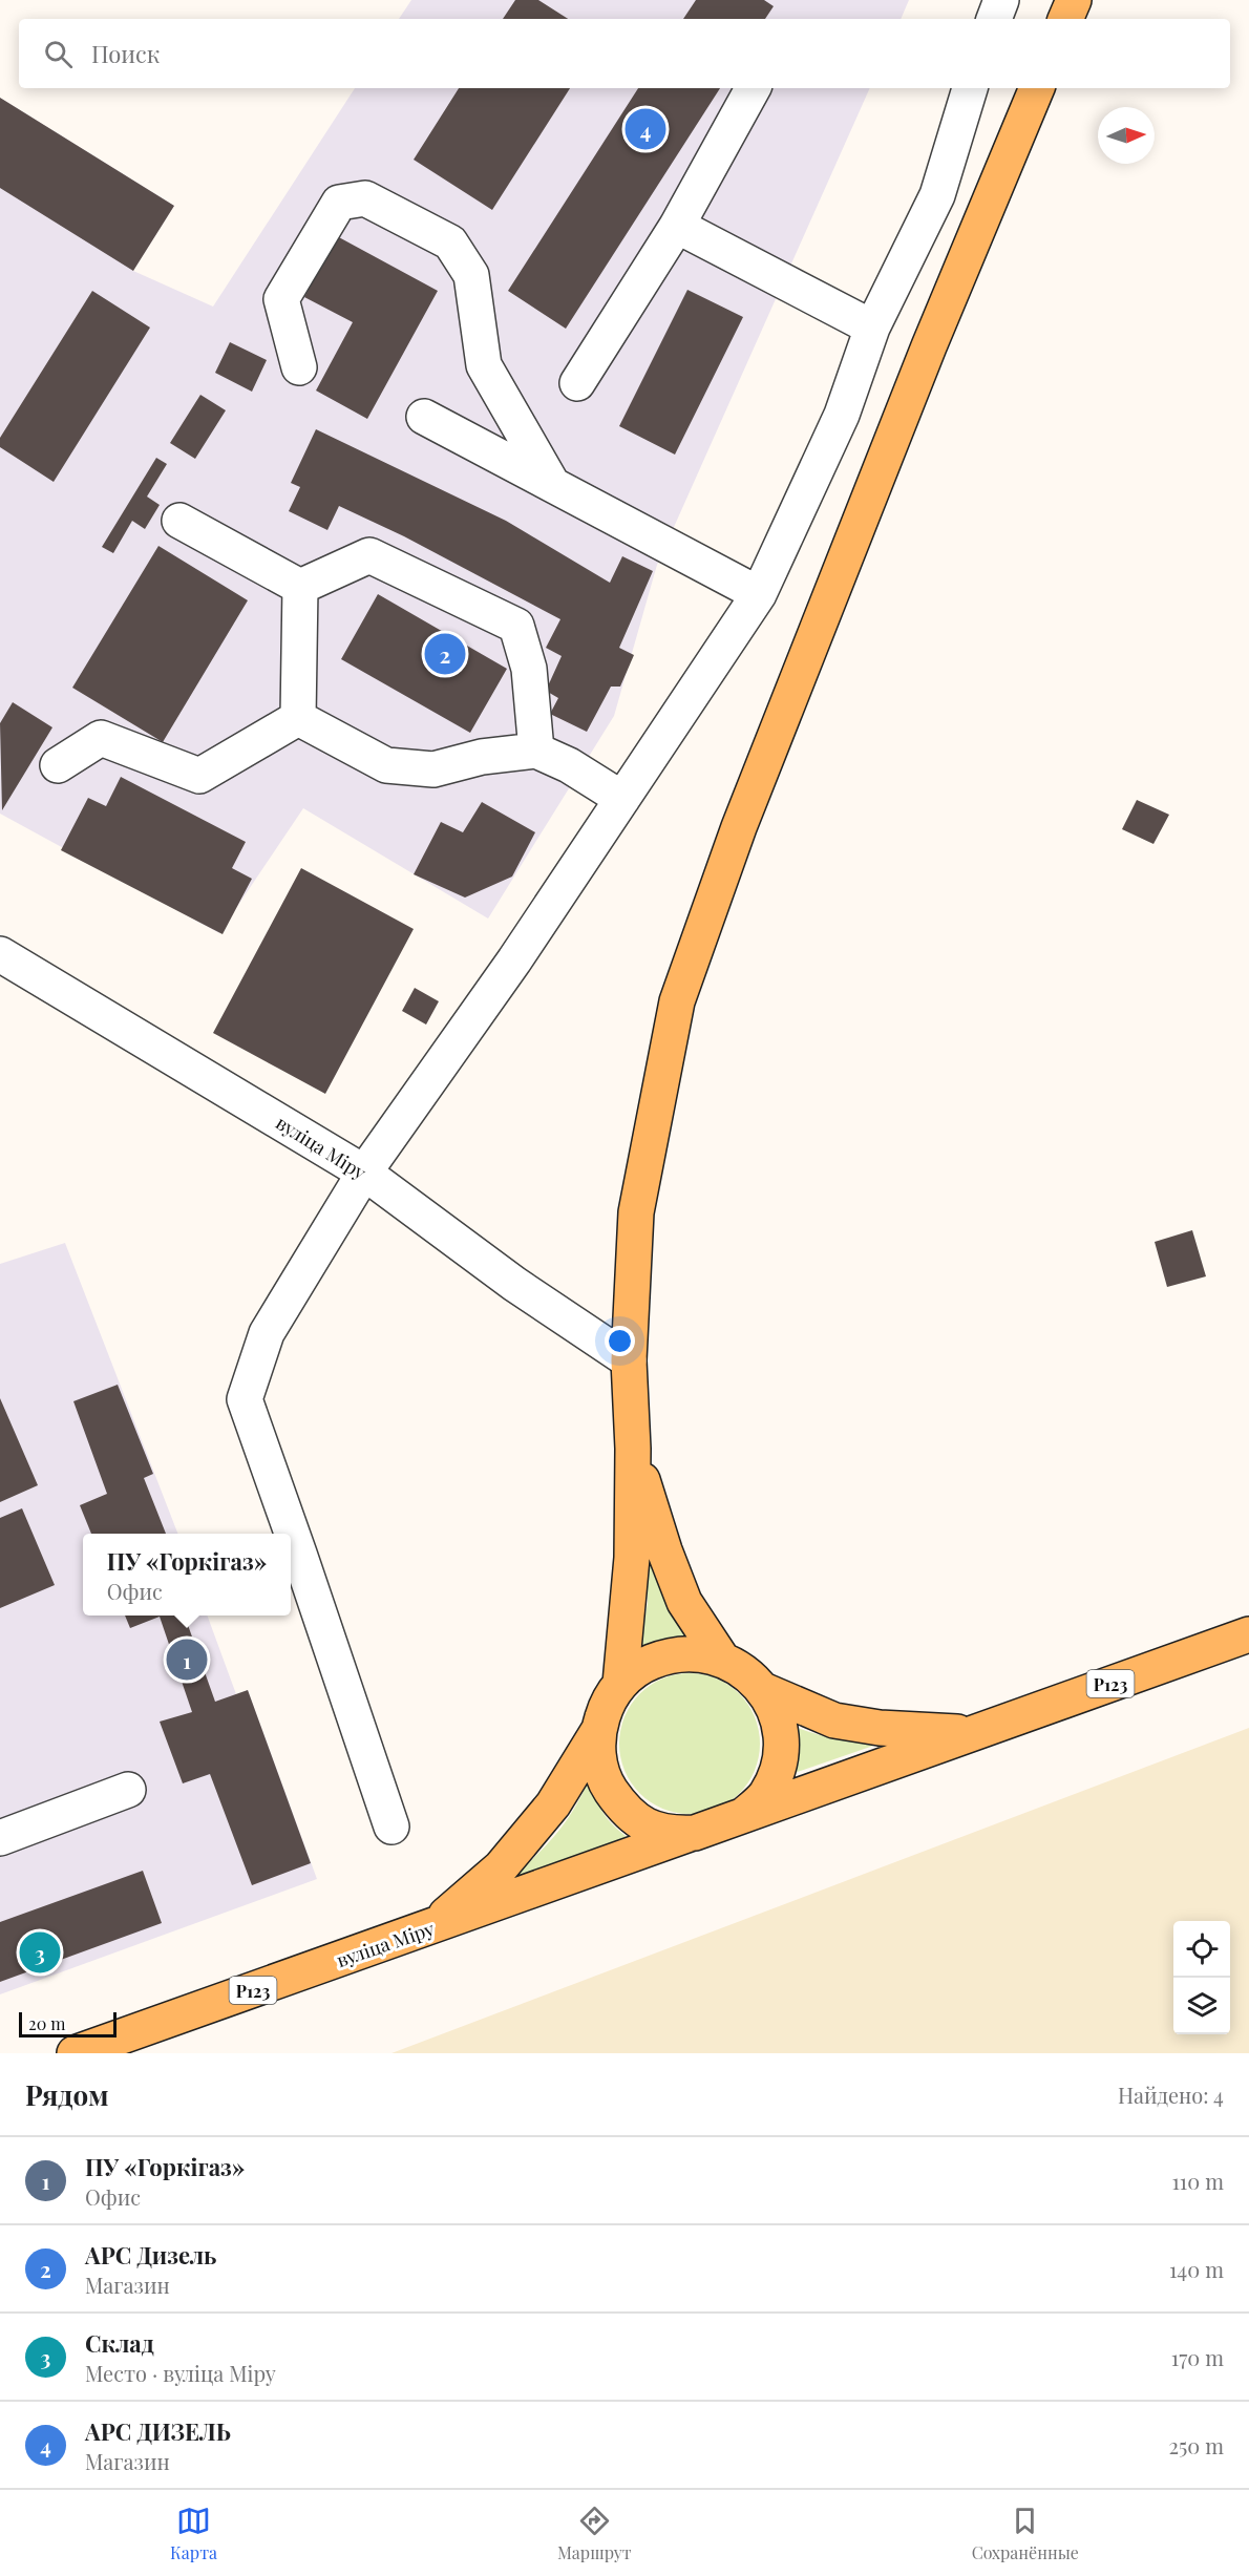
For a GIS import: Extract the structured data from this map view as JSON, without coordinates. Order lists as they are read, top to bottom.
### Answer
{
  "streets": {
    "main road": ["вуліца Міру", "Р123"]
  },
  "crossings": [
    ["вуліца Міру", "Р123"]
  ],
  "scale_bar": "20 m",
  "north": "right",
  "page": {
    "search": "Поиск",
    "pins": [
      "4",
      "2",
      "1",
      "3"
    ],
    "popup": ["ПУ «Горкігаз»", "Офис"],
    "scale": "20 m",
    "heading": ["Рядом", "Найдено: 4"],
    "list": [
      {
        "mark": "1",
        "name": "ПУ «Горкігаз»",
        "note": "Офис",
        "value": "110 m"
      },
      {
        "mark": "2",
        "name": "АРС Дизель",
        "note": "Магазин",
        "value": "140 m"
      },
      {
        "mark": "3",
        "name": "Склад",
        "note": "Место · вуліца Міру",
        "value": "170 m"
      },
      {
        "mark": "4",
        "name": "АРС ДИЗЕЛЬ",
        "note": "Магазин",
        "value": "250 m"
      }
    ],
    "nav": ["Карта", "Маршрут", "Сохранённые"]
  }
}
